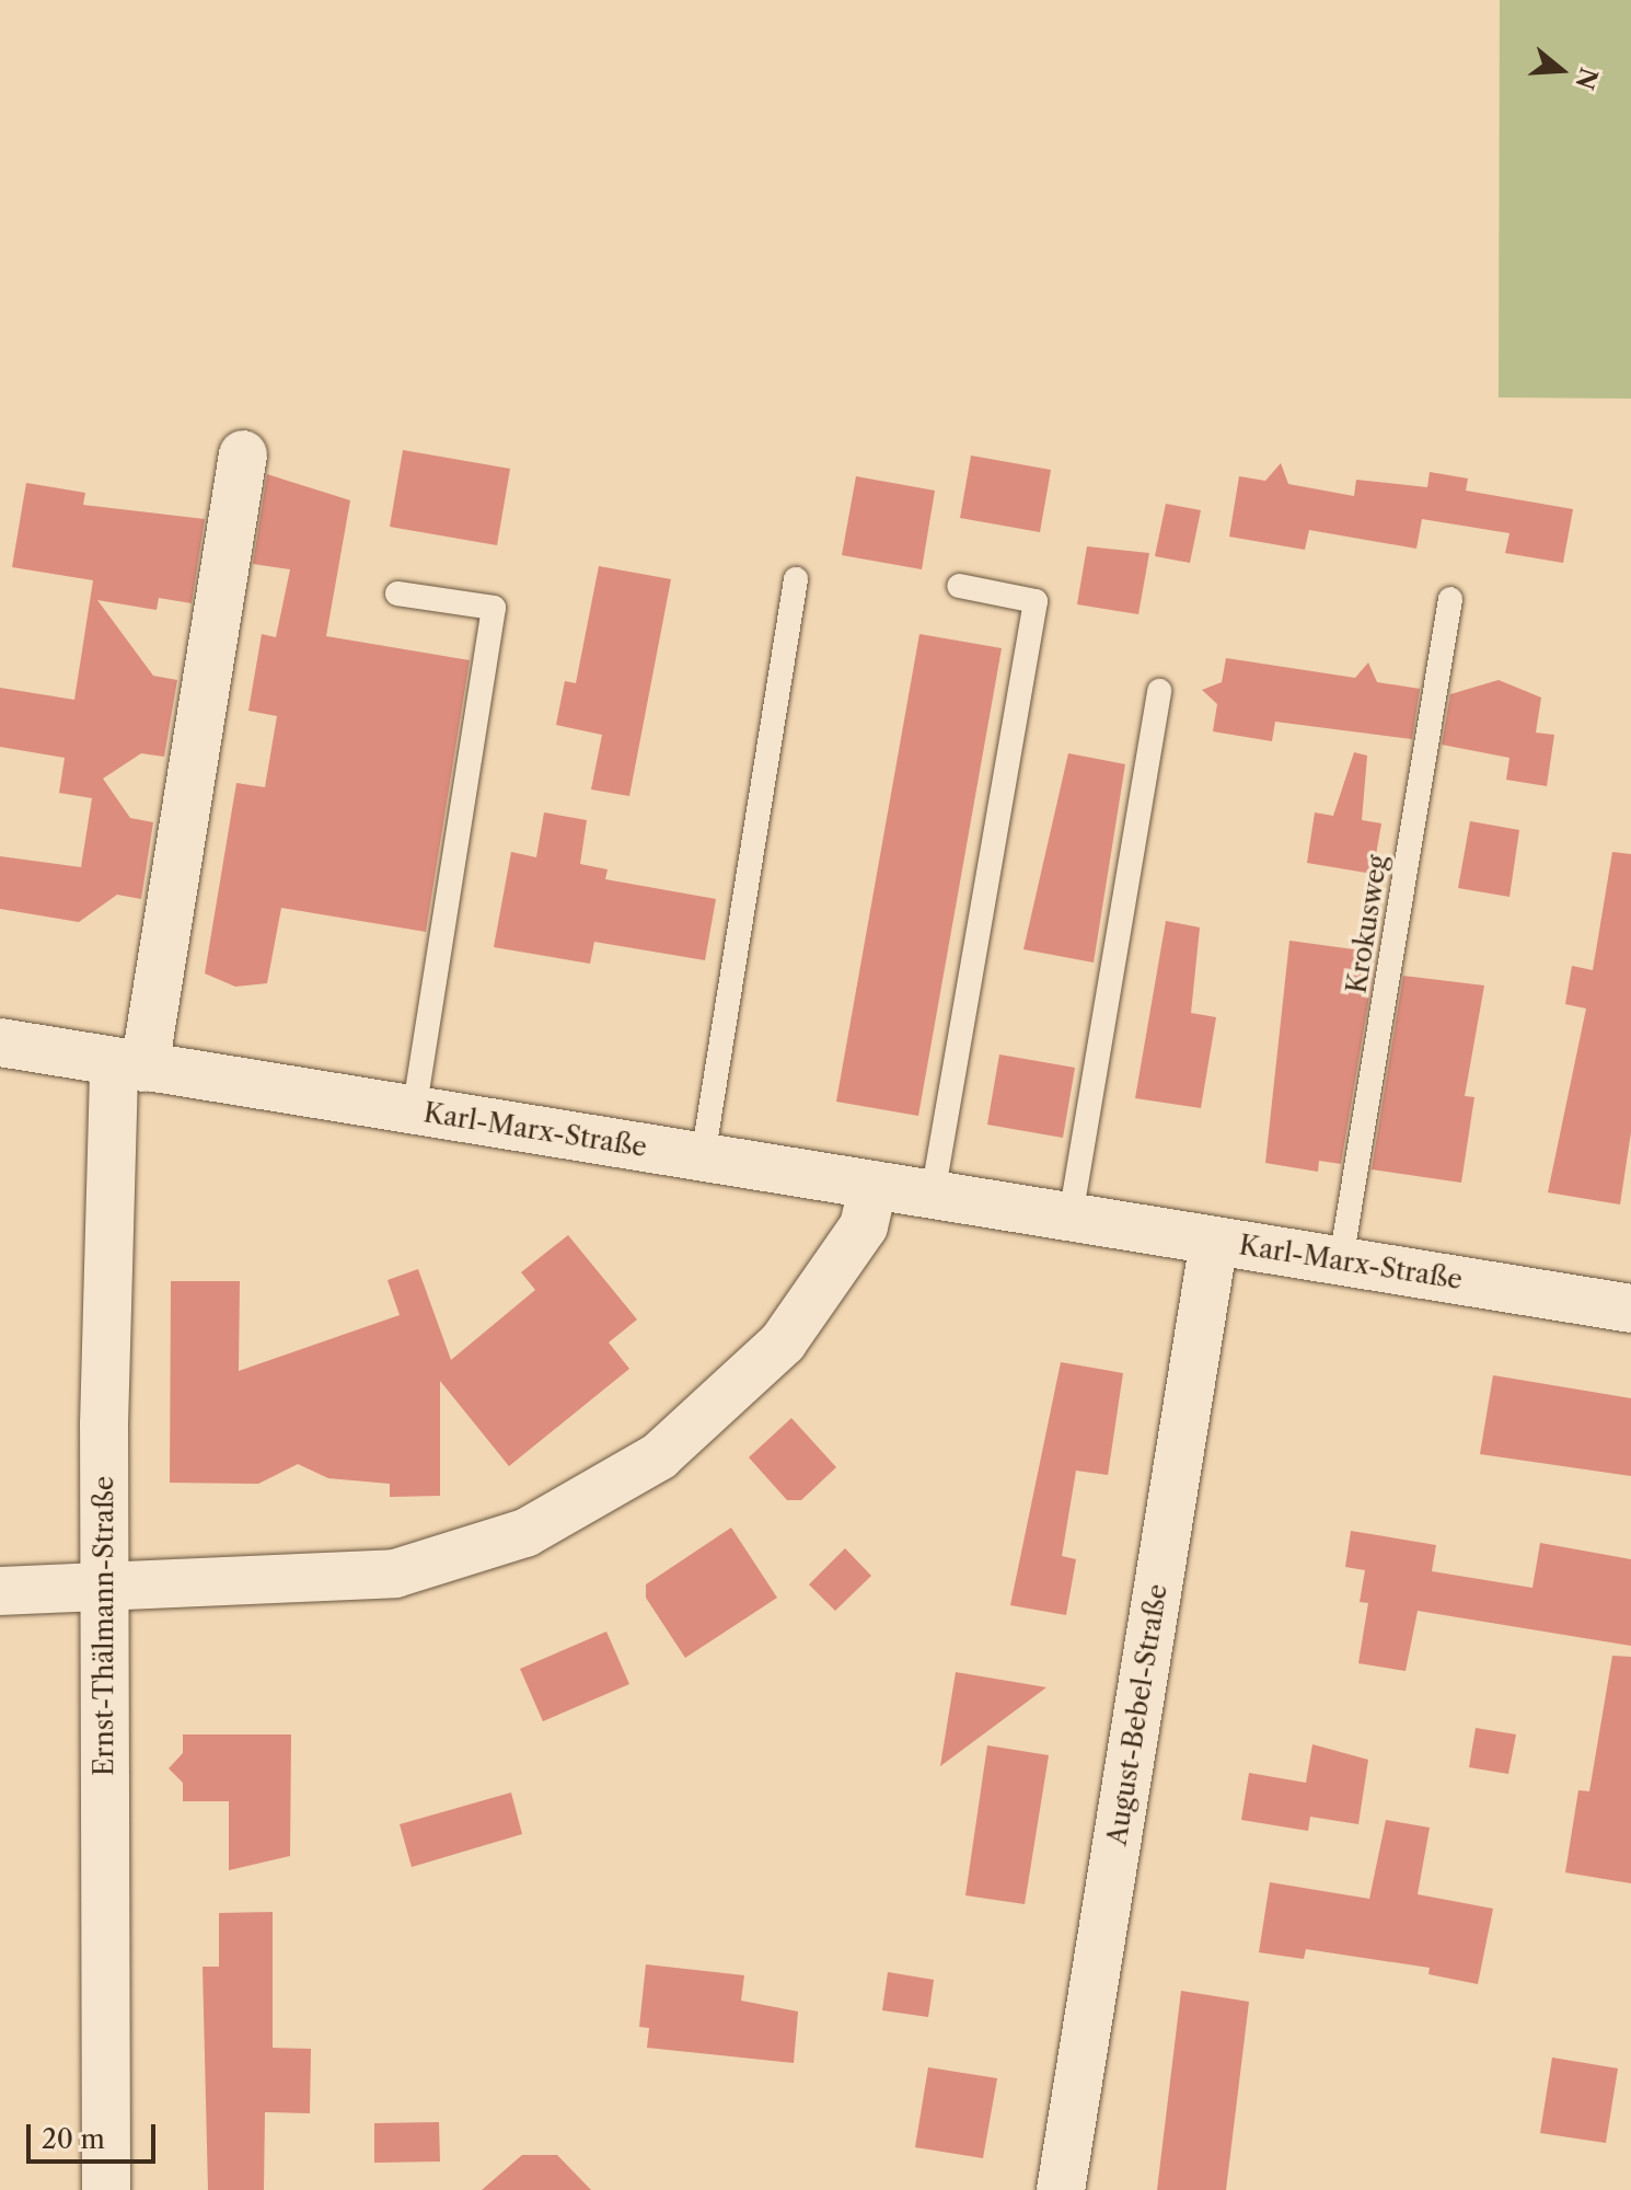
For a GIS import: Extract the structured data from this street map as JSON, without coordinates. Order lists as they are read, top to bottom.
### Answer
{
  "streets": {
    "street": ["Karl-Marx-Straße", "Ernst-Thälmann-Straße", "August-Bebel-Straße"],
    "lane": ["Krokusweg"]
  },
  "crossings": [
    ["Krokusweg", "Karl-Marx-Straße"],
    ["Karl-Marx-Straße", "Ernst-Thälmann-Straße"],
    ["Karl-Marx-Straße", "August-Bebel-Straße"]
  ],
  "scale_bar": "20 m",
  "north": "right"
}
